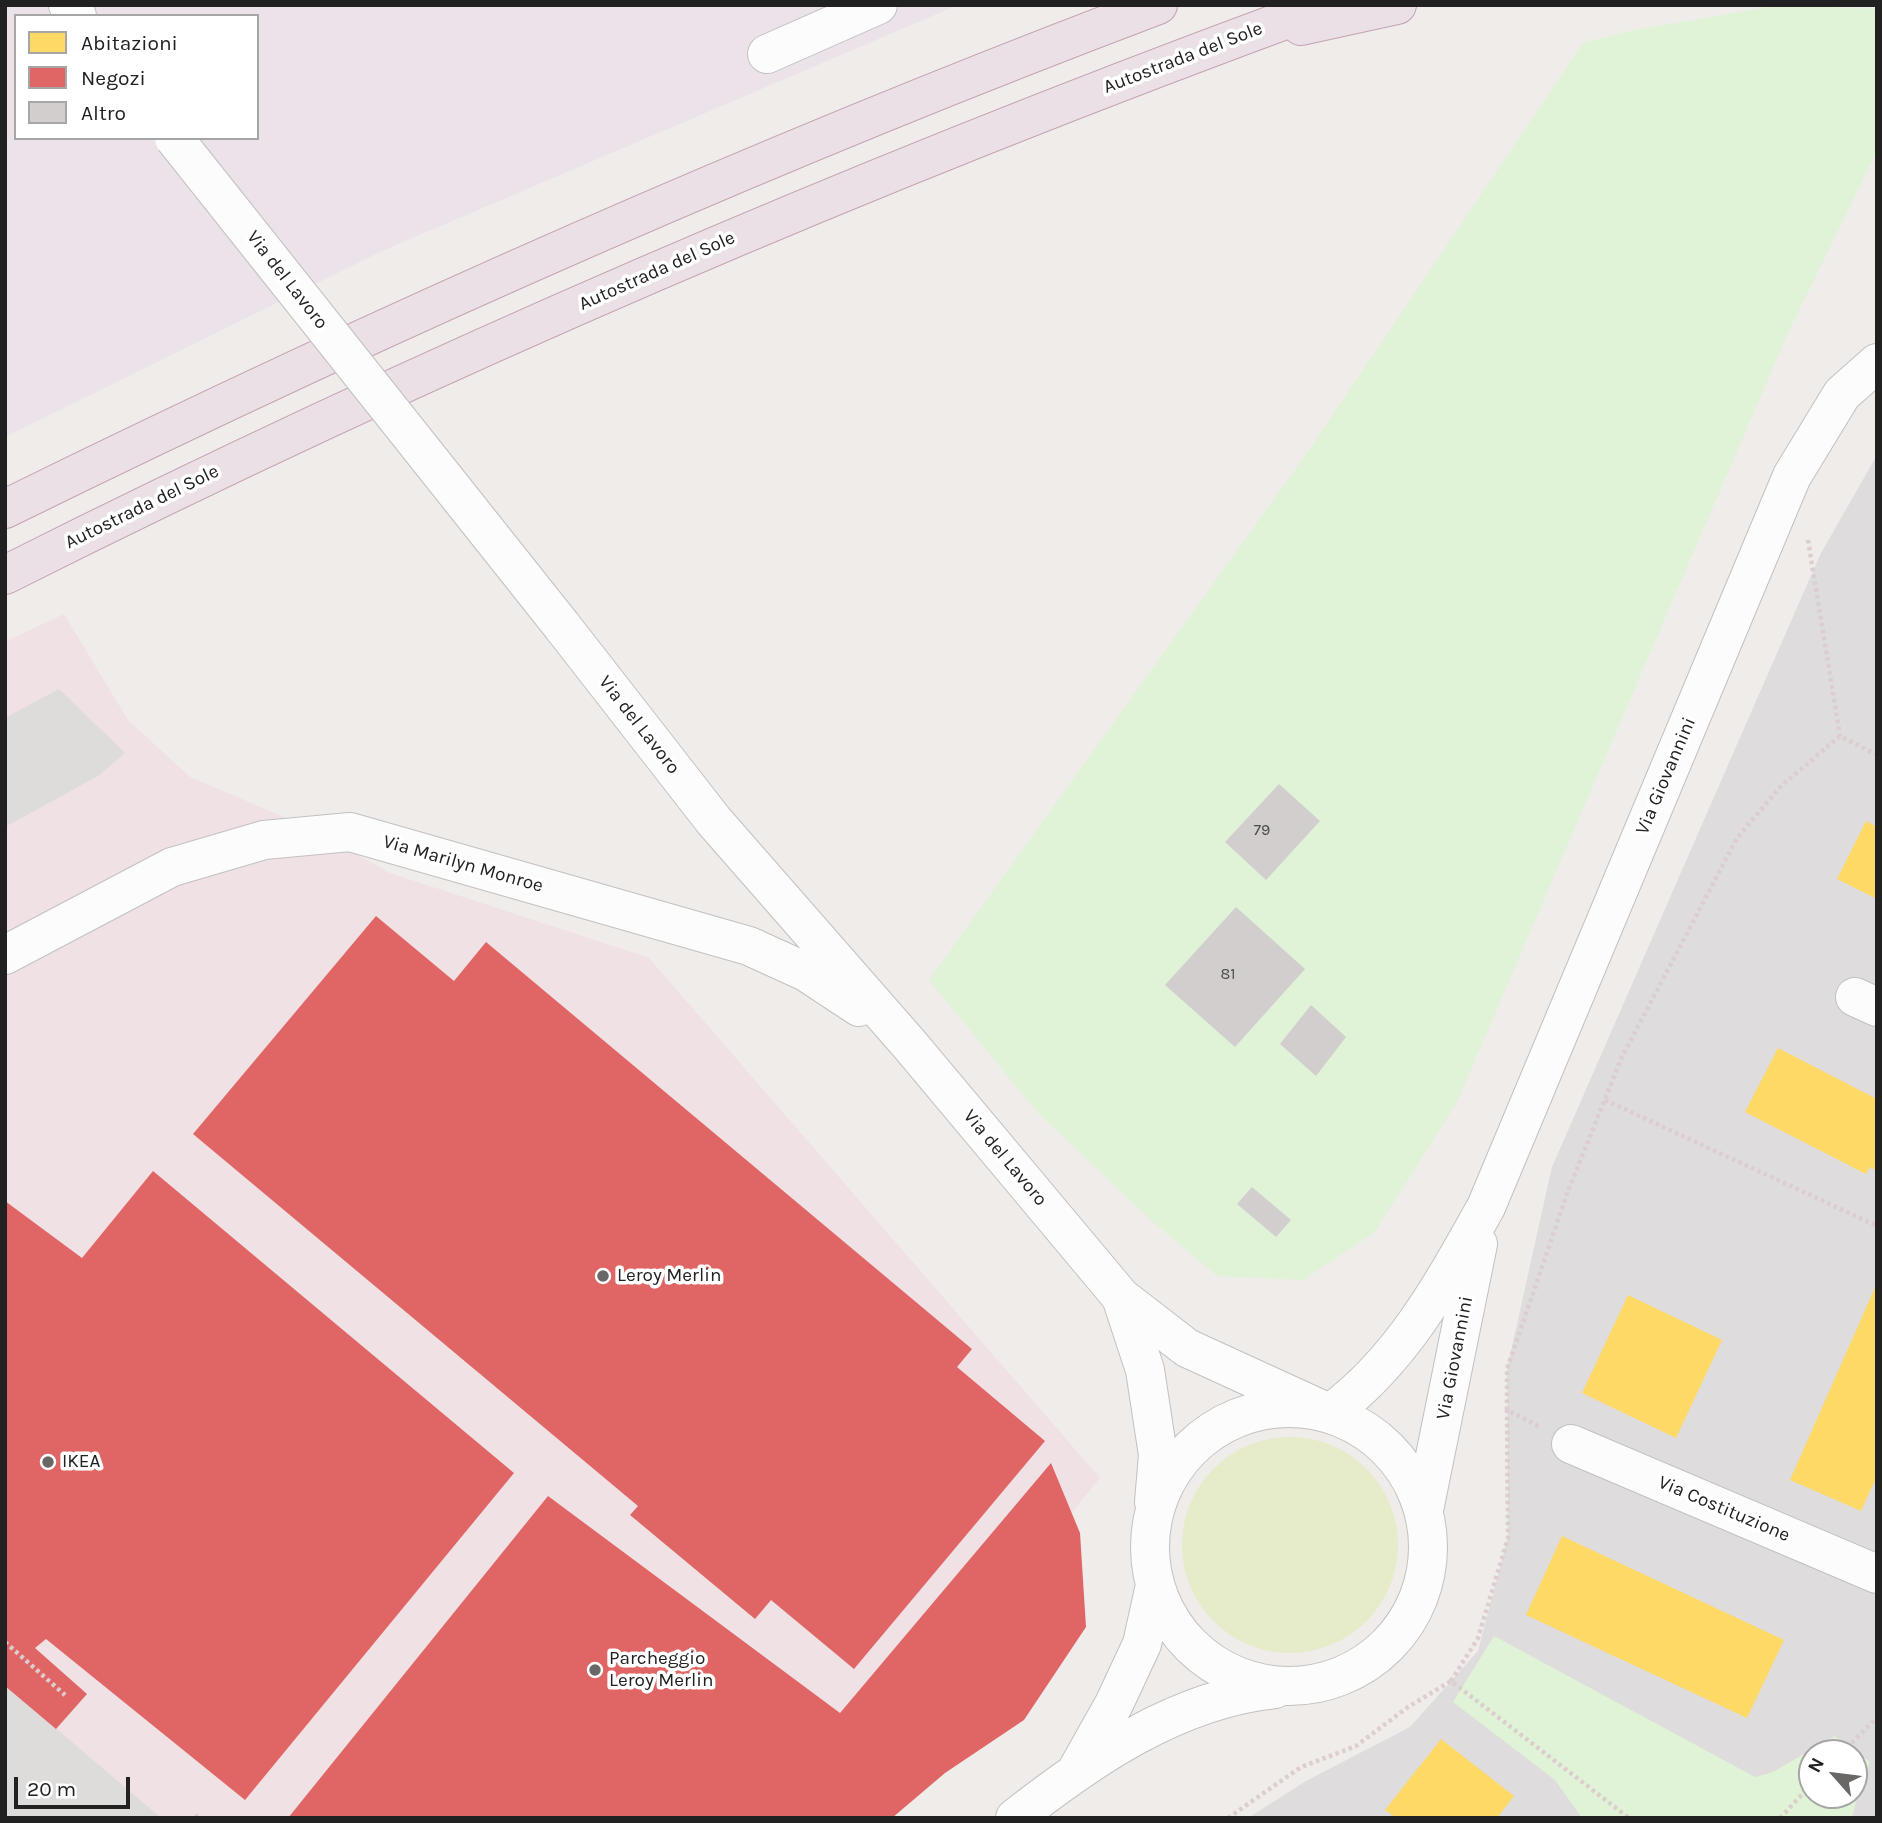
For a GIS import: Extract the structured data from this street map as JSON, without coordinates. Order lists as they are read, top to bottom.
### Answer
{
  "streets": {
    "highway": ["Autostrada del Sole"],
    "street": [
      "Via del Lavoro",
      "Via Giovannini",
      "Via Marilyn Monroe",
      "Via Costituzione"
    ]
  },
  "crossings": [
    ["Via del Lavoro", "Via Giovannini"],
    ["Via del Lavoro", "Via Marilyn Monroe"]
  ],
  "places": ["Leroy Merlin", "IKEA", "Parcheggio Leroy Merlin"],
  "house_numbers": ["79", "81"],
  "legend": ["Abitazioni", "Negozi", "Altro"],
  "scale_bar": "20 m",
  "north": "top left"
}
